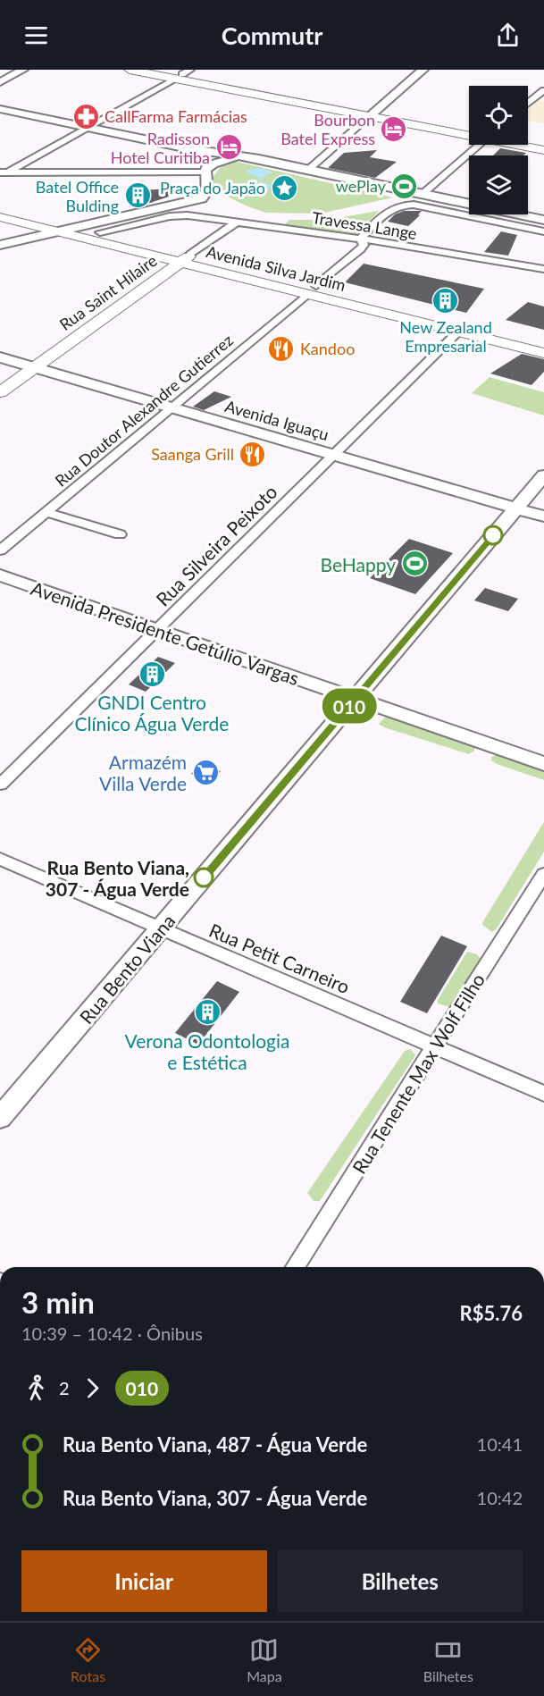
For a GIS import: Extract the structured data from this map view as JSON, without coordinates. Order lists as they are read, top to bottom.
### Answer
{
  "streets": {
    "main road": [
      "Avenida Silva Jardim",
      "Rua Saint Hilaire",
      "Avenida Iguaçu",
      "Avenida Presidente Getúlio Vargas",
      "Rua Bento Viana"
    ],
    "street": [
      "Travessa Lange",
      "Rua Doutor Alexandre Gutierrez",
      "Rua Silveira Peixoto",
      "Rua Petit Carneiro",
      "Rua Tenente Max Wolf Filho"
    ]
  },
  "crossings": [
    ["Travessa Lange", "Avenida Silva Jardim"],
    ["Travessa Lange", "Rua Saint Hilaire"],
    ["Travessa Lange", "Rua Doutor Alexandre Gutierrez"],
    ["Avenida Silva Jardim", "Rua Saint Hilaire"],
    ["Avenida Silva Jardim", "Rua Doutor Alexandre Gutierrez"],
    ["Avenida Silva Jardim", "Rua Silveira Peixoto"],
    ["Rua Saint Hilaire", "Avenida Iguaçu"],
    ["Rua Doutor Alexandre Gutierrez", "Avenida Iguaçu"],
    ["Avenida Iguaçu", "Rua Silveira Peixoto"],
    ["Avenida Iguaçu", "Rua Bento Viana"],
    ["Rua Silveira Peixoto", "Avenida Presidente Getúlio Vargas"],
    ["Avenida Presidente Getúlio Vargas", "Rua Bento Viana"],
    ["Rua Petit Carneiro", "Rua Bento Viana"],
    ["Rua Petit Carneiro", "Rua Tenente Max Wolf Filho"]
  ],
  "places": {
    "pharmacy": ["CallFarma Farmácias"],
    "hotel": ["Bourbon Batel Express", "Radisson Hotel Curitiba"],
    "sports": ["wePlay", "BeHappy"],
    "place": ["Praça do Japão"],
    "building": [
      "Batel Office Bulding",
      "New Zealand Empresarial",
      "GNDI Centro Clínico Água Verde",
      "Verona Odontologia e Estética"
    ],
    "restaurant": ["Kandoo", "Saanga Grill"],
    "supermarket": ["Armazém Villa Verde"],
    "other": ["Rua Bento Viana, 307 - Água Verde"]
  },
  "lines": ["bus line 010"],
  "page": {
    "header": "Commutr",
    "on_map": "010",
    "heading": ["3 min", "10:39 – 10:42 · Ônibus", "R$5.76"],
    "legs": ["2", "010"],
    "list": [
      {
        "name": "Rua Bento Viana, 487 - Água Verde",
        "value": "10:41"
      },
      {
        "name": "Rua Bento Viana, 307 - Água Verde",
        "value": "10:42"
      }
    ],
    "buttons": ["Iniciar", "Bilhetes"],
    "tabs": ["Rotas", "Mapa", "Bilhetes"]
  }
}
